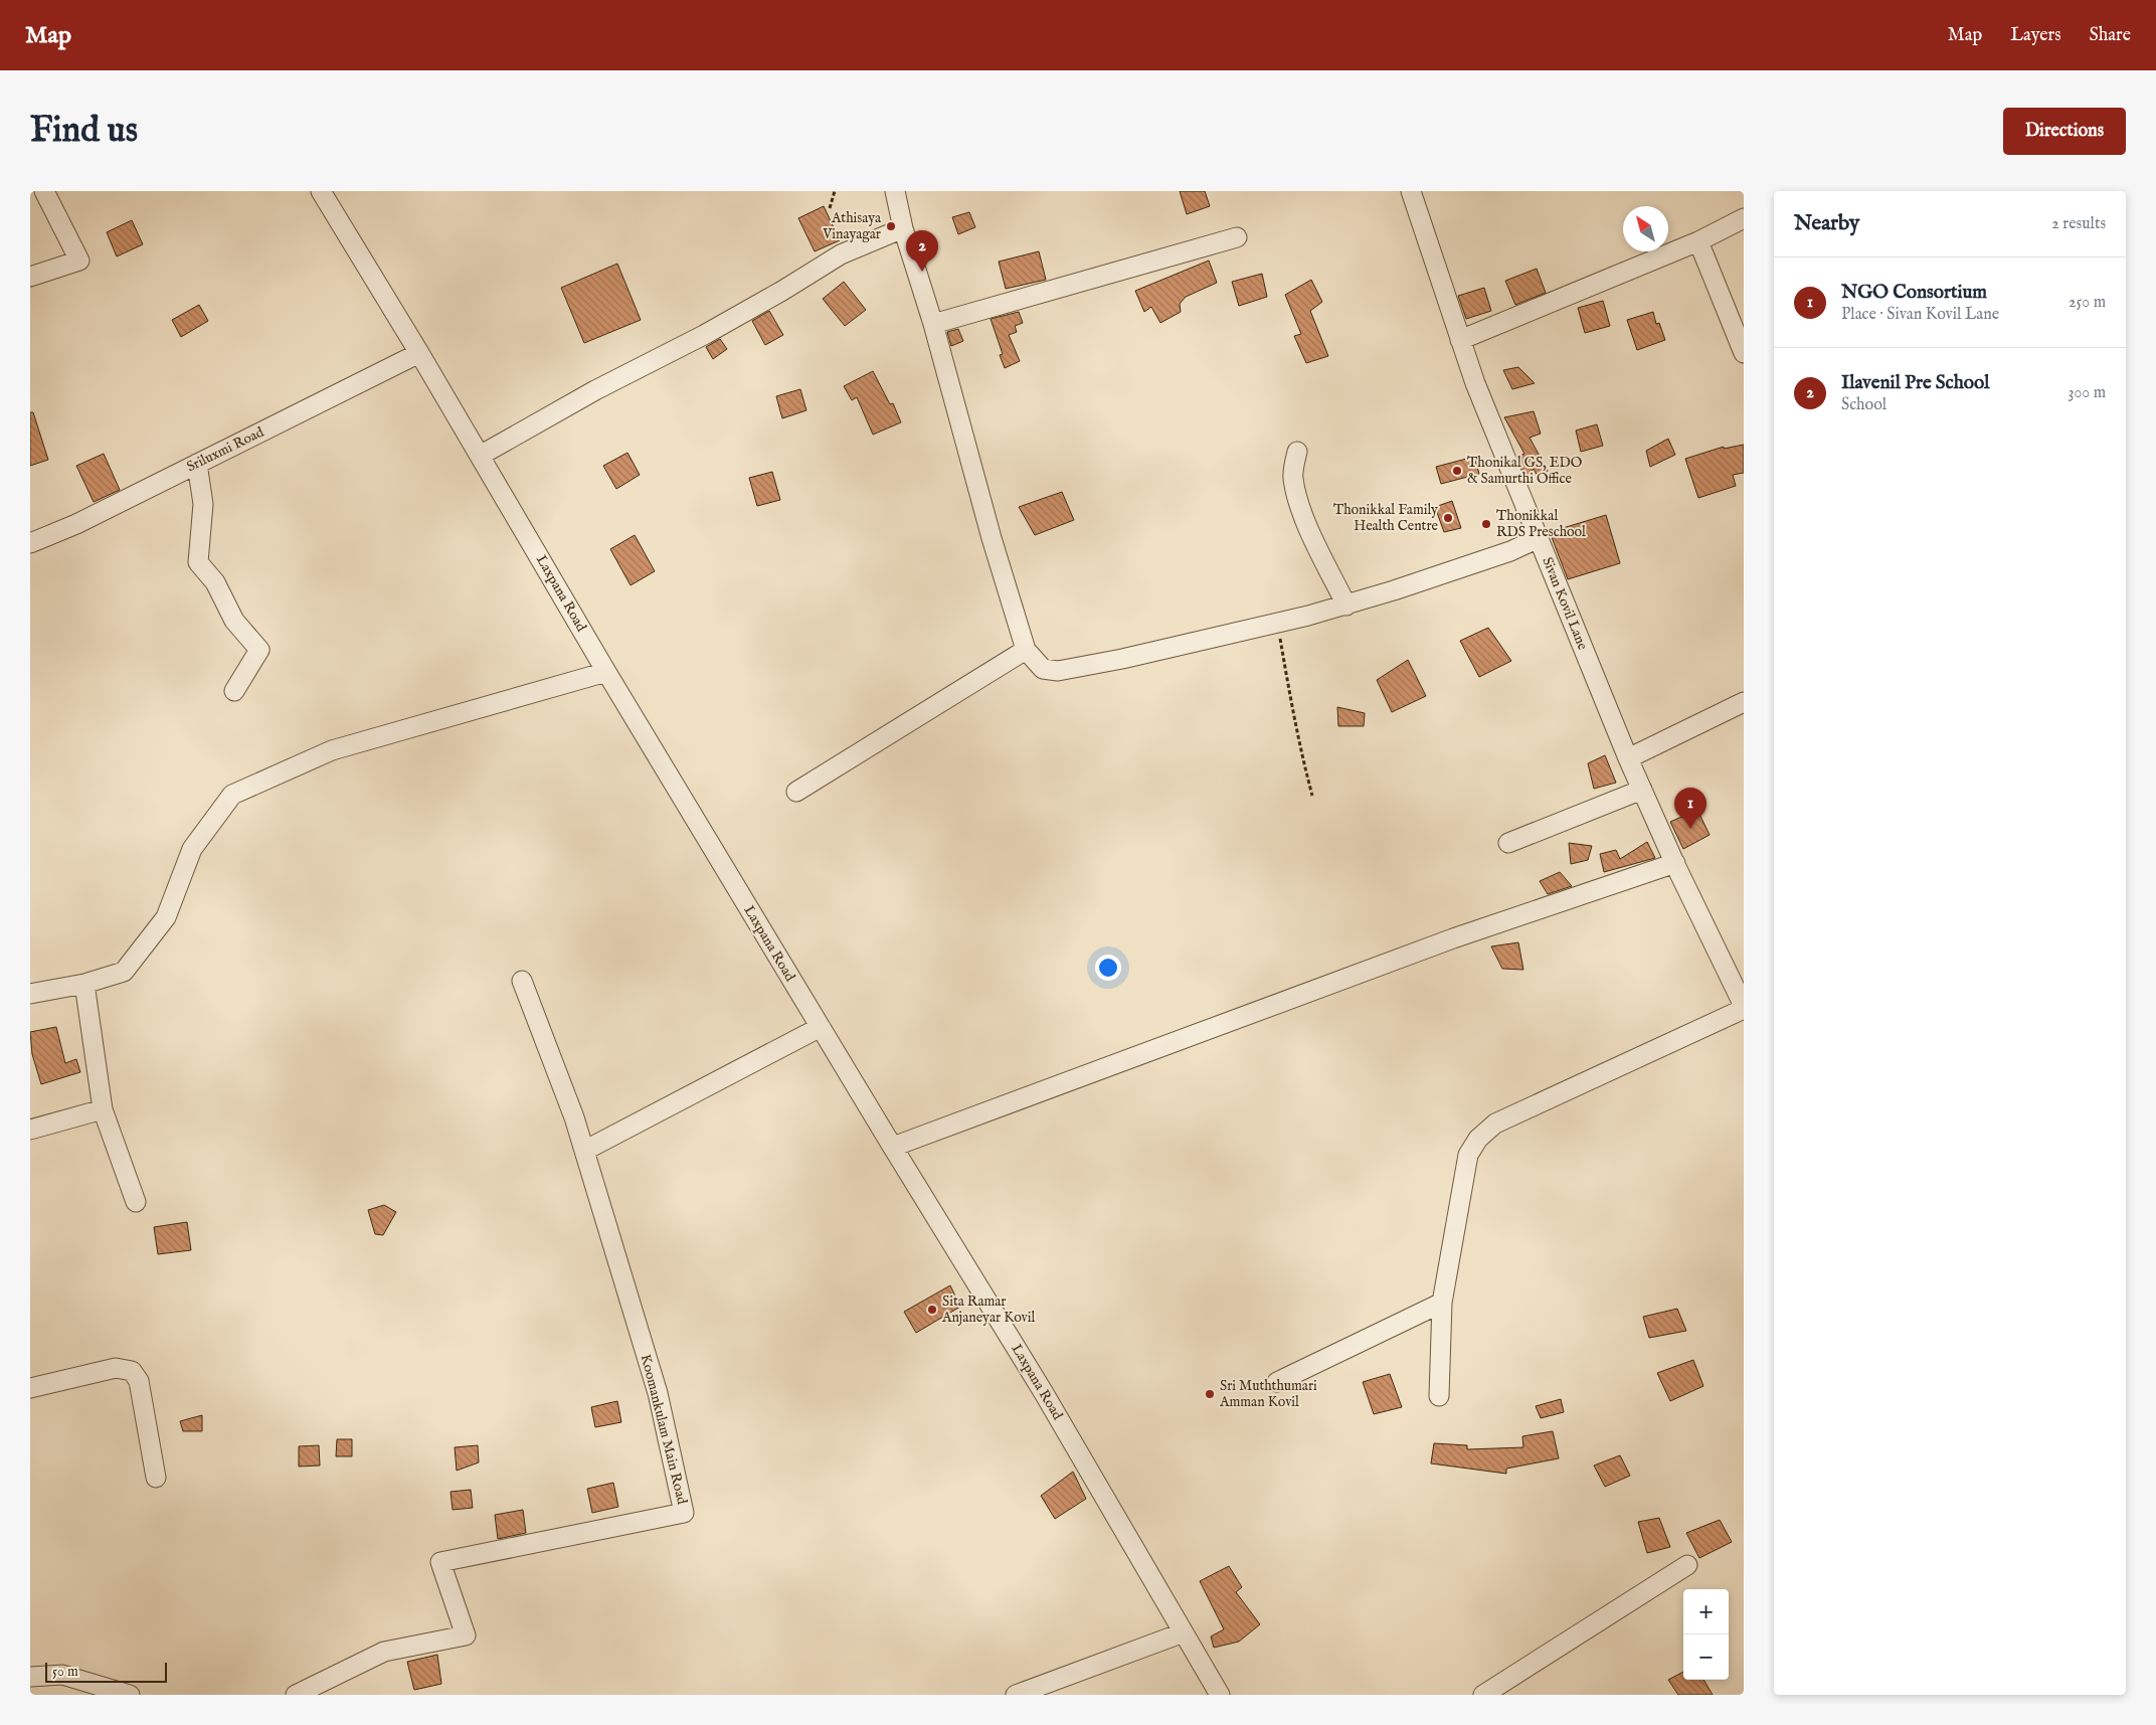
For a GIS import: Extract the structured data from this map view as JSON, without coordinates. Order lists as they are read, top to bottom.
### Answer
{
  "streets": {
    "street": [
      "Sriluxmi Road",
      "Laxpana Road",
      "Sivan Kovil Lane",
      "Koomankulam Main Road"
    ]
  },
  "crossings": [
    ["Sriluxmi Road", "Laxpana Road"]
  ],
  "places": [
    "Athisaya Vinayagar",
    "Thonikal GS, EDO & Samurthi Office",
    "Thonikkal Family Health Centre",
    "Thonikkal RDS Preschool",
    "Sita Ramar Anjaneyar Kovil",
    "Sri Muththumari Amman Kovil"
  ],
  "scale_bar": "50 m",
  "north": "top left",
  "page": {
    "header": "Map",
    "nav": ["Map", "Layers", "Share"],
    "buttons": "Directions",
    "title": "Find us",
    "heading": ["Nearby", "2 results"],
    "pins": ["2", "1"],
    "list": [
      {
        "mark": "1",
        "name": "NGO Consortium",
        "note": "Place · Sivan Kovil Lane",
        "value": "250 m"
      },
      {
        "mark": "2",
        "name": "Ilavenil Pre School",
        "note": "School",
        "value": "300 m"
      }
    ],
    "map_buttons": ["+", "−"],
    "scale": "50 m"
  }
}
